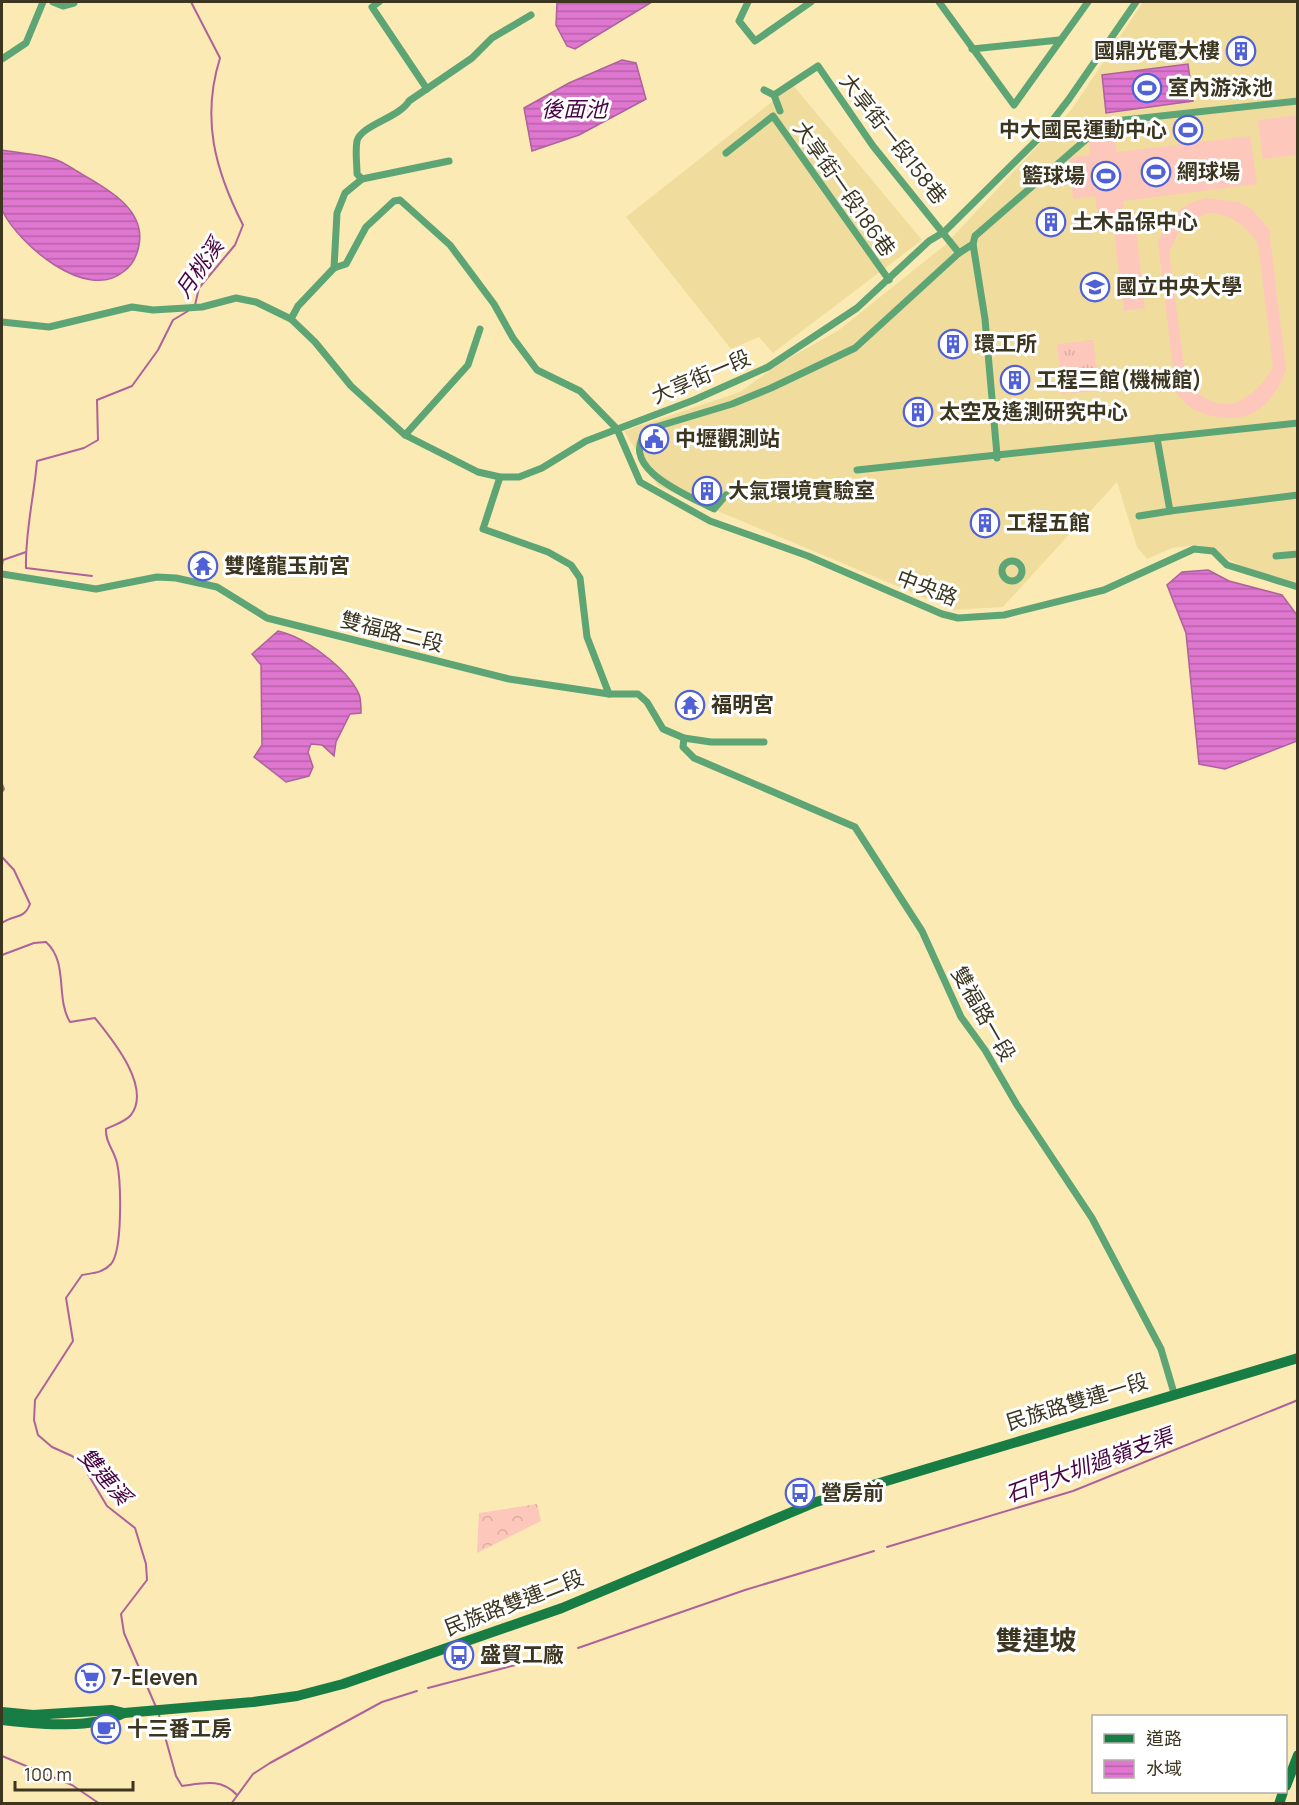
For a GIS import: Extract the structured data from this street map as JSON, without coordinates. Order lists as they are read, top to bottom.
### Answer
{
  "streets": {
    "main road": ["民族路雙連一段", "民族路雙連二段"],
    "street": [
      "大享街一段158巷",
      "大享街一段186巷",
      "大享街一段",
      "中央路",
      "雙福路二段",
      "雙福路一段"
    ]
  },
  "crossings": [
    ["大享街一段158巷", "大享街一段"],
    ["大享街一段186巷", "大享街一段"],
    ["大享街一段", "中央路"],
    ["雙福路二段", "雙福路一段"],
    ["雙福路一段", "民族路雙連一段"],
    ["民族路雙連一段", "民族路雙連二段"]
  ],
  "districts": ["雙連坡"],
  "water": [
    "後面池",
    "月桃溪",
    "石門大圳過嶺支渠",
    "雙連溪"
  ],
  "places": {
    "building": [
      "國鼎光電大樓",
      "土木品保中心",
      "環工所",
      "工程三館(機械館)",
      "太空及遙測研究中心",
      "大氣環境實驗室",
      "工程五館"
    ],
    "sports": [
      "室內游泳池",
      "中大國民運動中心",
      "網球場",
      "籃球場"
    ],
    "school or university": ["國立中央大學"],
    "public building": ["中壢觀測站"],
    "temple": ["雙隆龍玉前宮", "福明宮"],
    "bus stop": ["營房前", "盛貿工廠"],
    "supermarket": ["7-Eleven"],
    "cafe": ["十三番工房"]
  },
  "legend": ["道路", "水域"],
  "scale_bar": "100 m"
}
